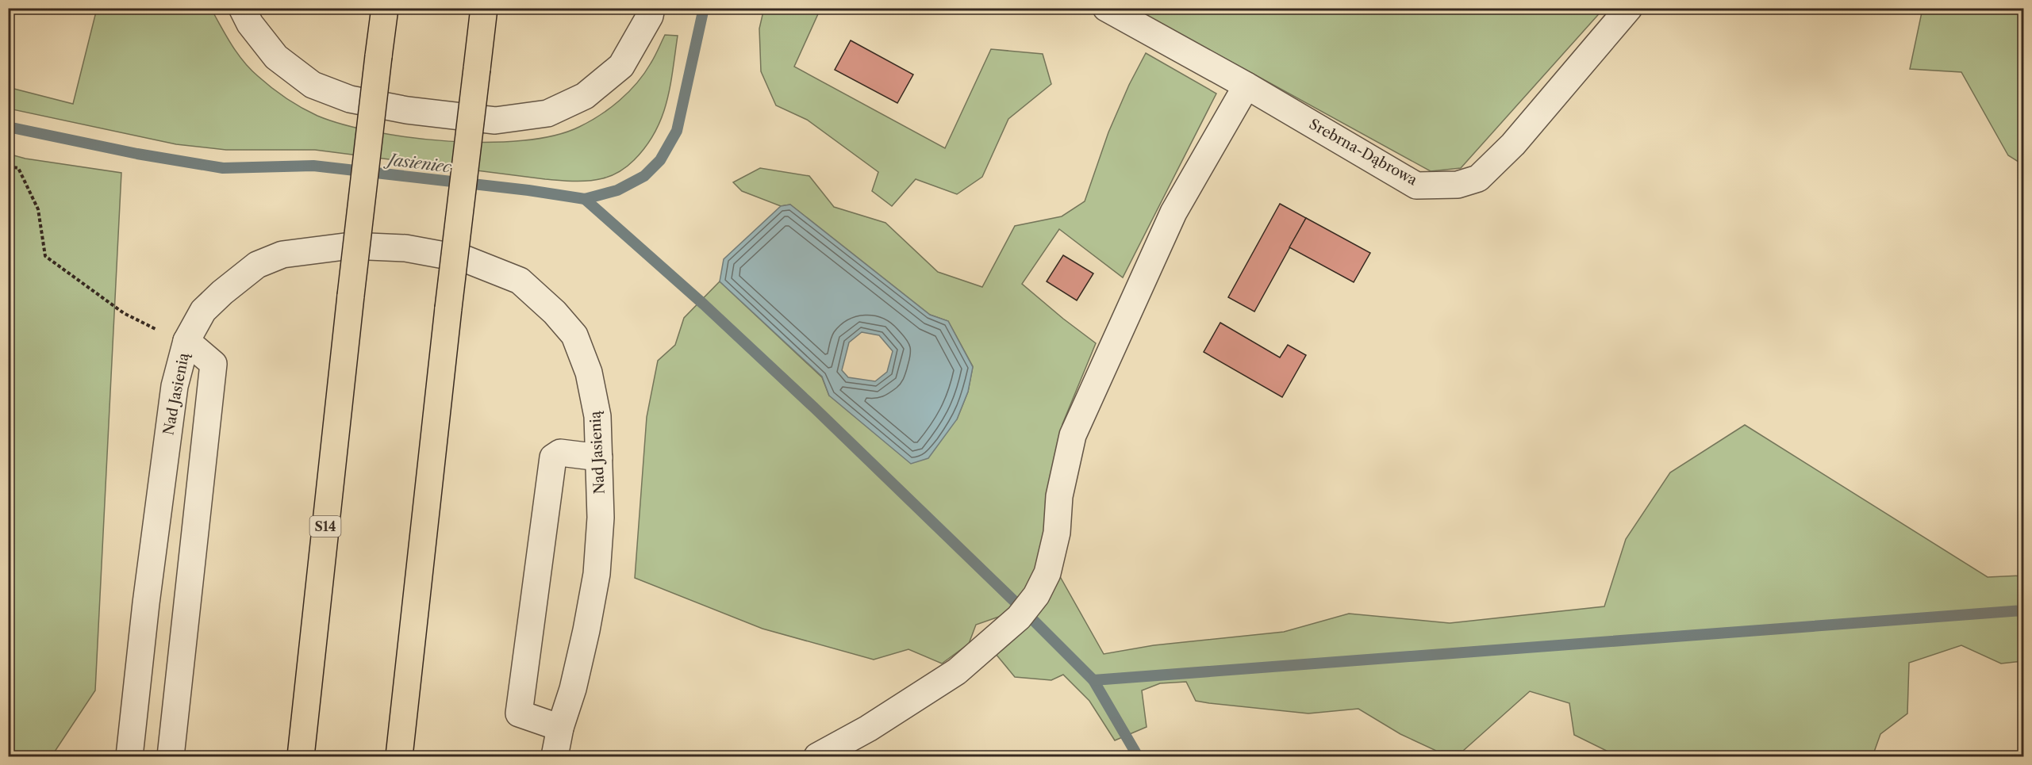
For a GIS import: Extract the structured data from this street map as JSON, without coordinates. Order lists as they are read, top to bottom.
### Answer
{
  "streets": {
    "highway": ["S14"],
    "street": ["Srebrna-Dąbrowa", "Nad Jasienią"]
  },
  "water": ["Jasieniec"]
}
